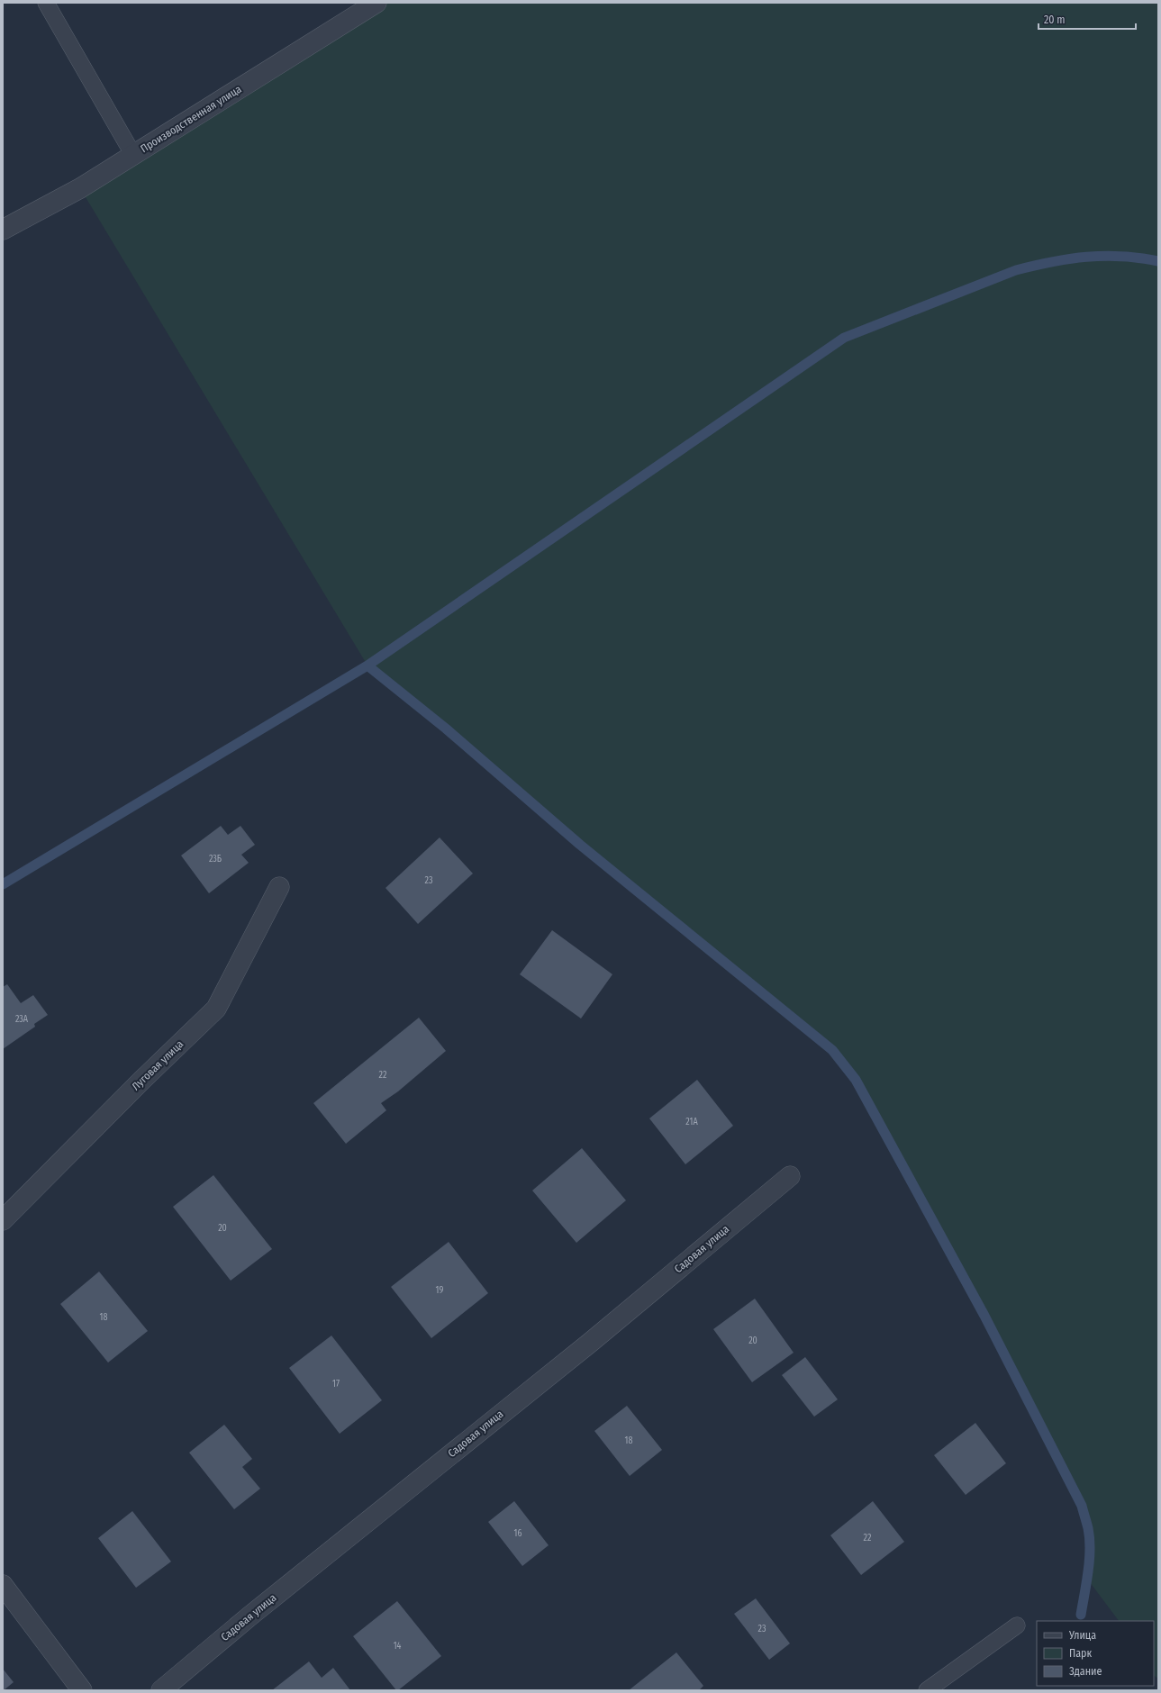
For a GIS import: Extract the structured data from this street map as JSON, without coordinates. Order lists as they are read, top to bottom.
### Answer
{
  "streets": {
    "street": ["Производственная улица", "Луговая улица", "Садовая улица"]
  },
  "house_numbers": [
    "23Б",
    "23",
    "23А",
    "22",
    "21А",
    "20",
    "19",
    "18",
    "20",
    "17",
    "18",
    "16",
    "22",
    "23",
    "14"
  ],
  "legend": ["Улица", "Парк", "Здание"],
  "scale_bar": "20 m"
}
